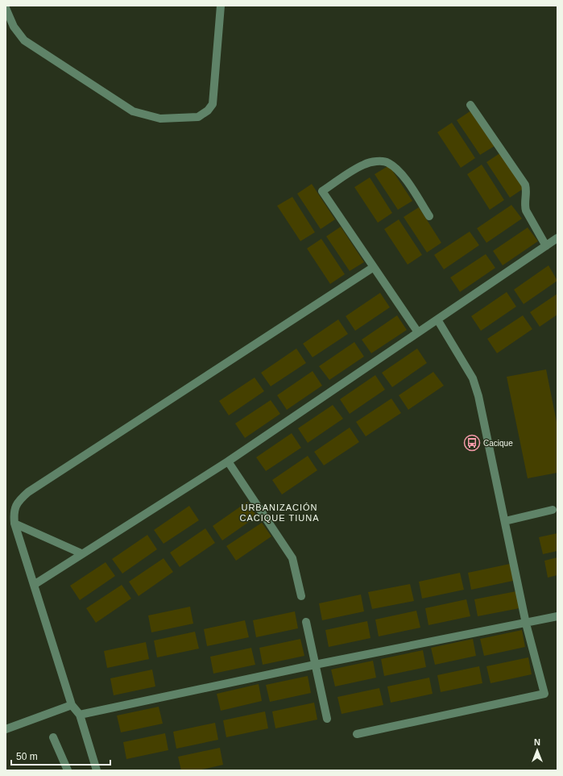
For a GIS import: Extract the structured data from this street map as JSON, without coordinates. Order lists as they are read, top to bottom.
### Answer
{
  "districts": ["URBANIZACIÓN CACIQUE TIUNA"],
  "places": {
    "bus stop": ["Cacique"]
  },
  "scale_bar": "50 m",
  "north": "top"
}
